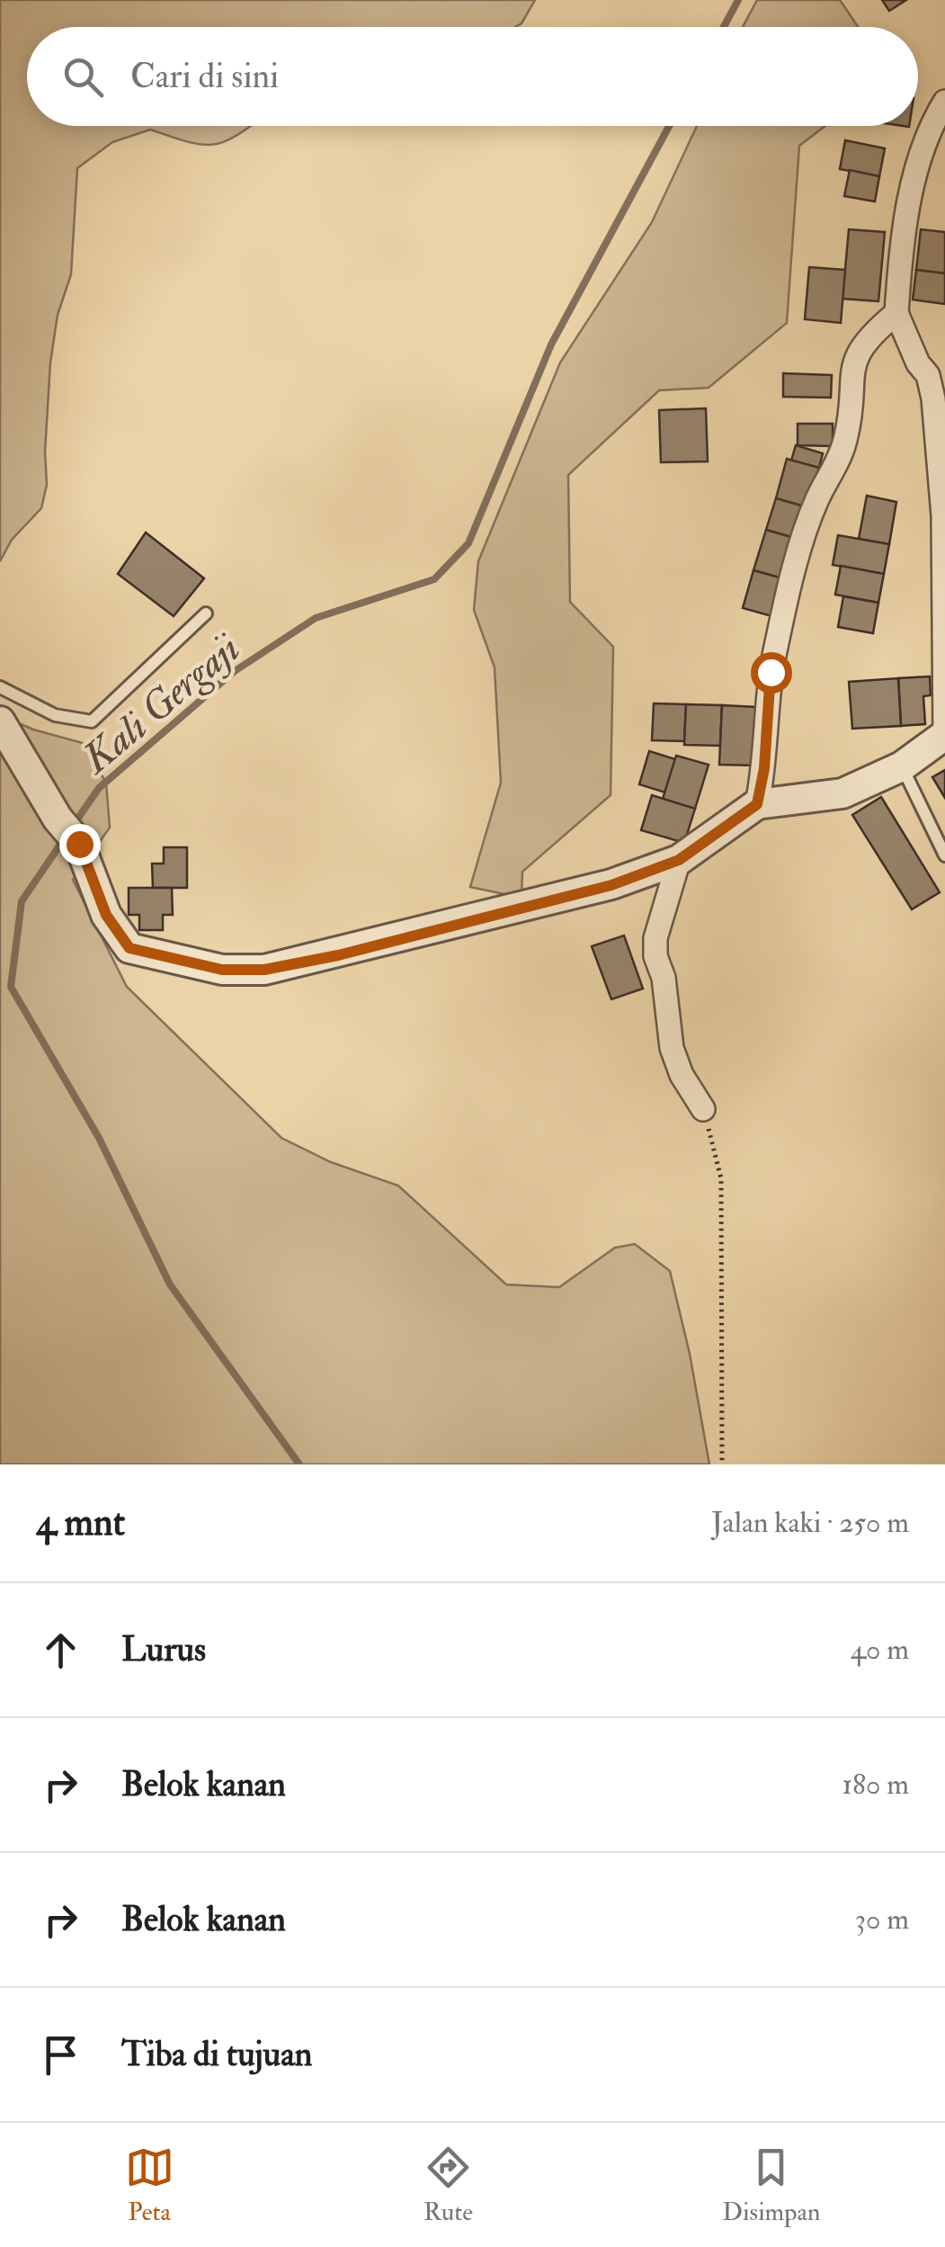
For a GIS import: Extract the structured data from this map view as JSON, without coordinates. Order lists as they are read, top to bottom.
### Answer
{
  "water": ["Kali Gergaji"],
  "page": {
    "search": "Cari di sini",
    "heading": ["4 mnt", "Jalan kaki · 250 m"],
    "list": [
      ["Lurus", "40 m"],
      ["Belok kanan", "180 m"],
      ["Belok kanan", "30 m"],
      "Tiba di tujuan"
    ],
    "nav": ["Peta", "Rute", "Disimpan"]
  }
}
